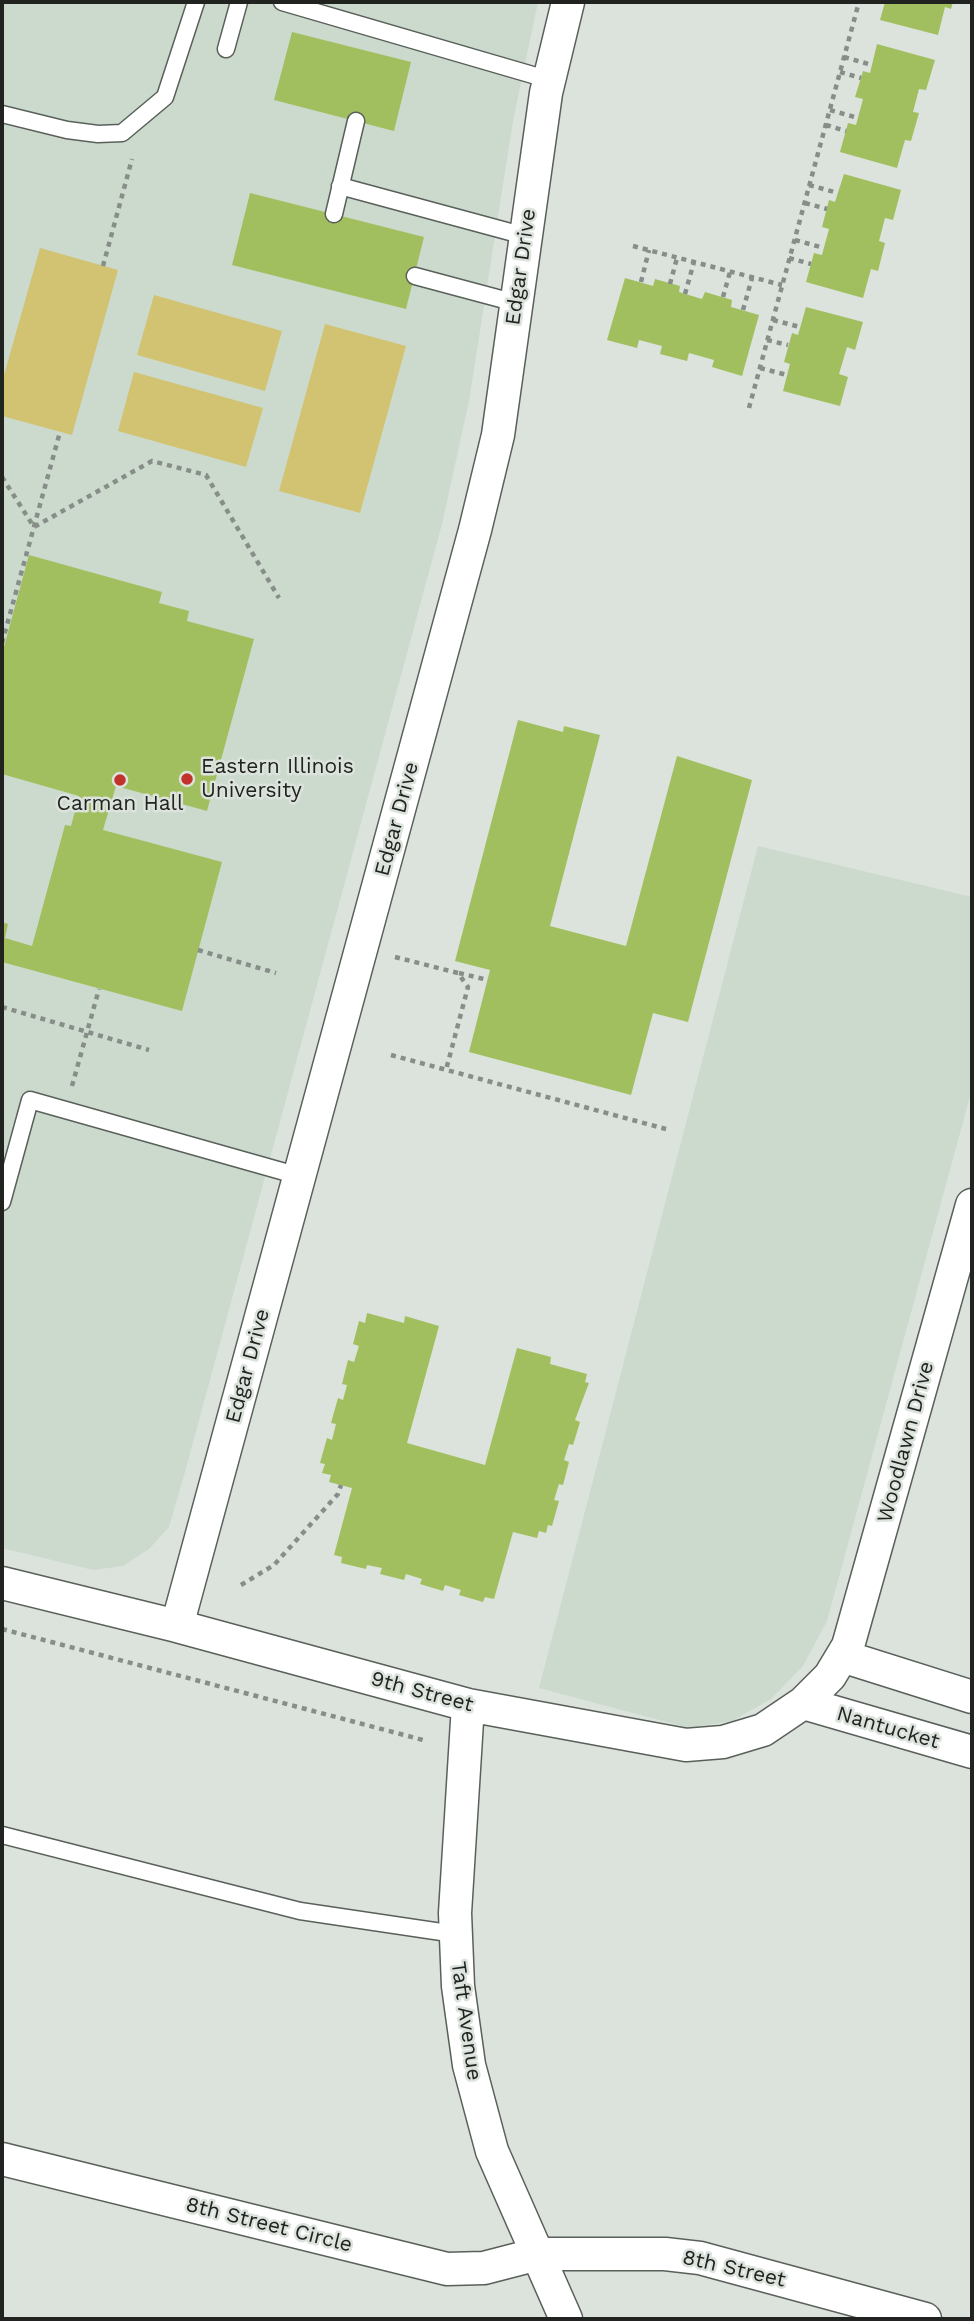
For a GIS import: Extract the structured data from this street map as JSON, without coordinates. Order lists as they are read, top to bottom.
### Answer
{
  "streets": {
    "street": [
      "Edgar Drive",
      "Woodlawn Drive",
      "9th Street",
      "Nantucket",
      "Taft Avenue",
      "8th Street Circle",
      "8th Street"
    ]
  },
  "crossings": [
    ["Edgar Drive", "9th Street"],
    ["Woodlawn Drive", "9th Street"],
    ["9th Street", "Nantucket"],
    ["9th Street", "Taft Avenue"],
    ["Taft Avenue", "8th Street Circle"],
    ["Taft Avenue", "8th Street"],
    ["8th Street Circle", "8th Street"]
  ],
  "places": ["Eastern Illinois University", "Carman Hall"]
}
